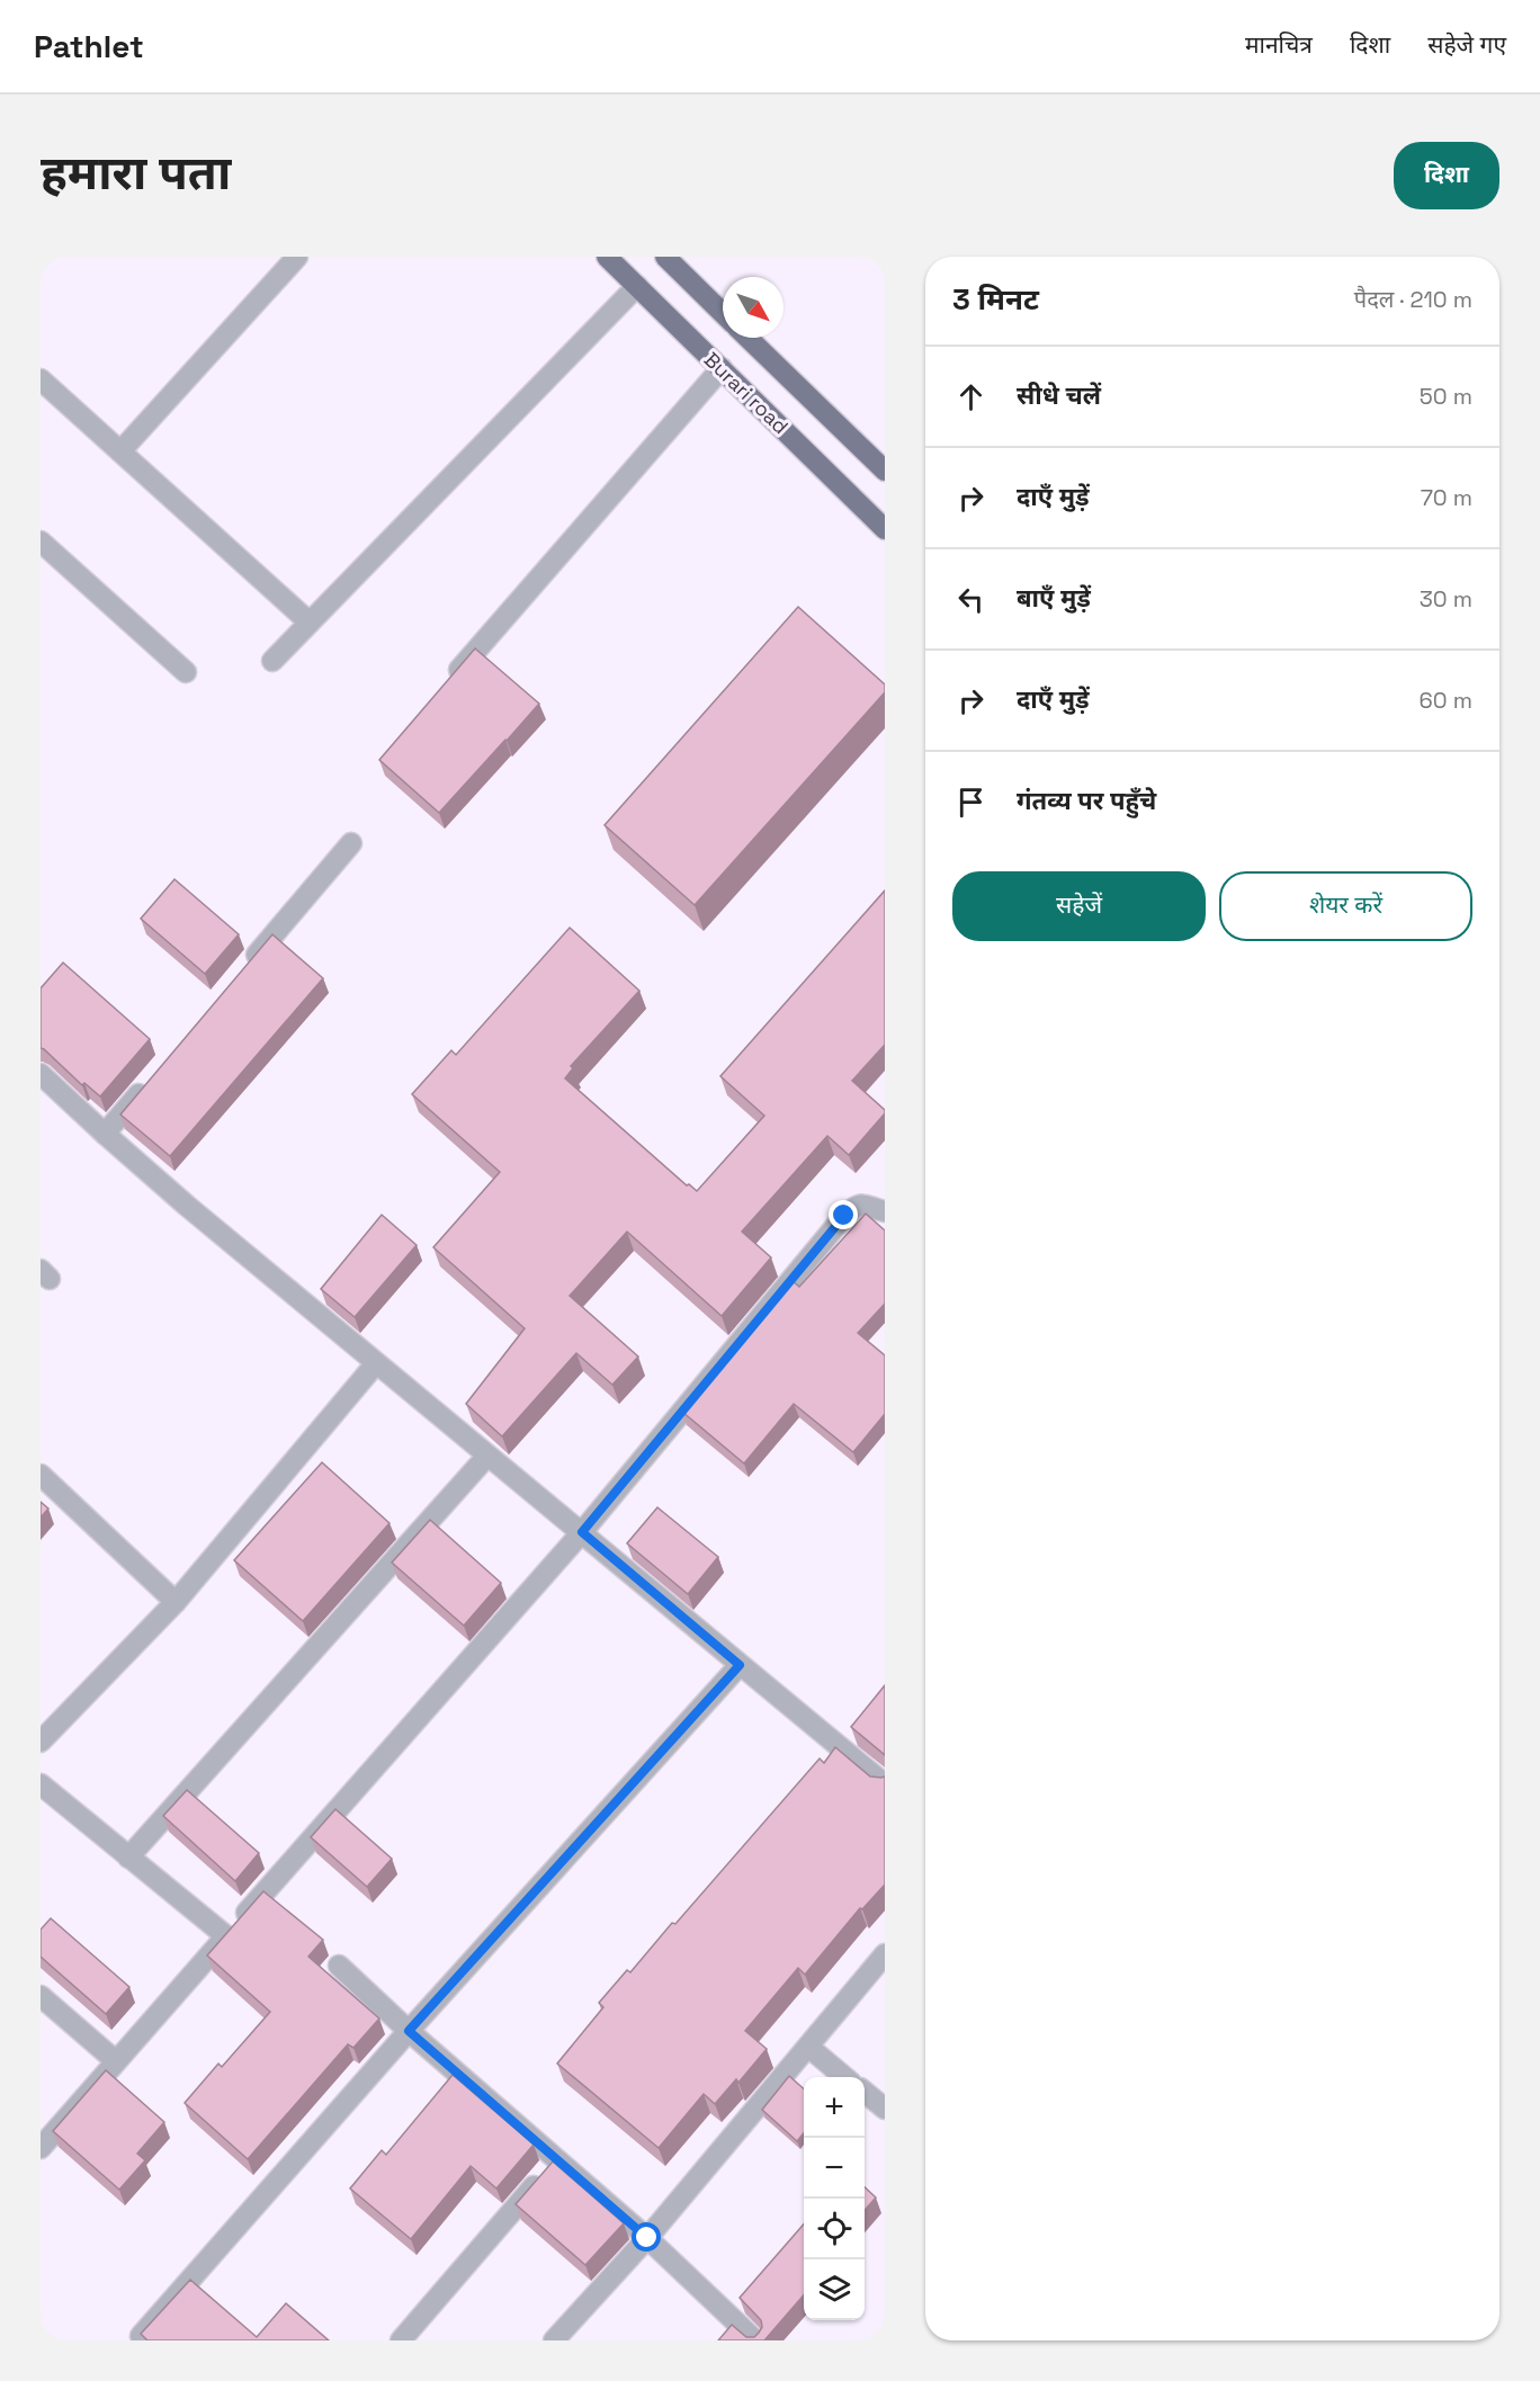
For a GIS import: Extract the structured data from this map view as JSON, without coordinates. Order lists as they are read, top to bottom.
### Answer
{
  "streets": {
    "main road": ["Burari road"]
  },
  "north": "bottom right",
  "page": {
    "header": "Pathlet",
    "nav": ["मानचित्र", "दिशा", "सहेजे गए"],
    "buttons": [
      "दिशा",
      ["सहेजें", "शेयर करें"]
    ],
    "title": "हमारा पता",
    "heading": ["3 मिनट", "पैदल · 210 m"],
    "list": [
      ["सीधे चलें", "50 m"],
      ["दाएँ मुड़ें", "70 m"],
      ["बाएँ मुड़ें", "30 m"],
      ["दाएँ मुड़ें", "60 m"],
      "गंतव्य पर पहुँचे"
    ],
    "map_buttons": ["+", "−"]
  }
}
